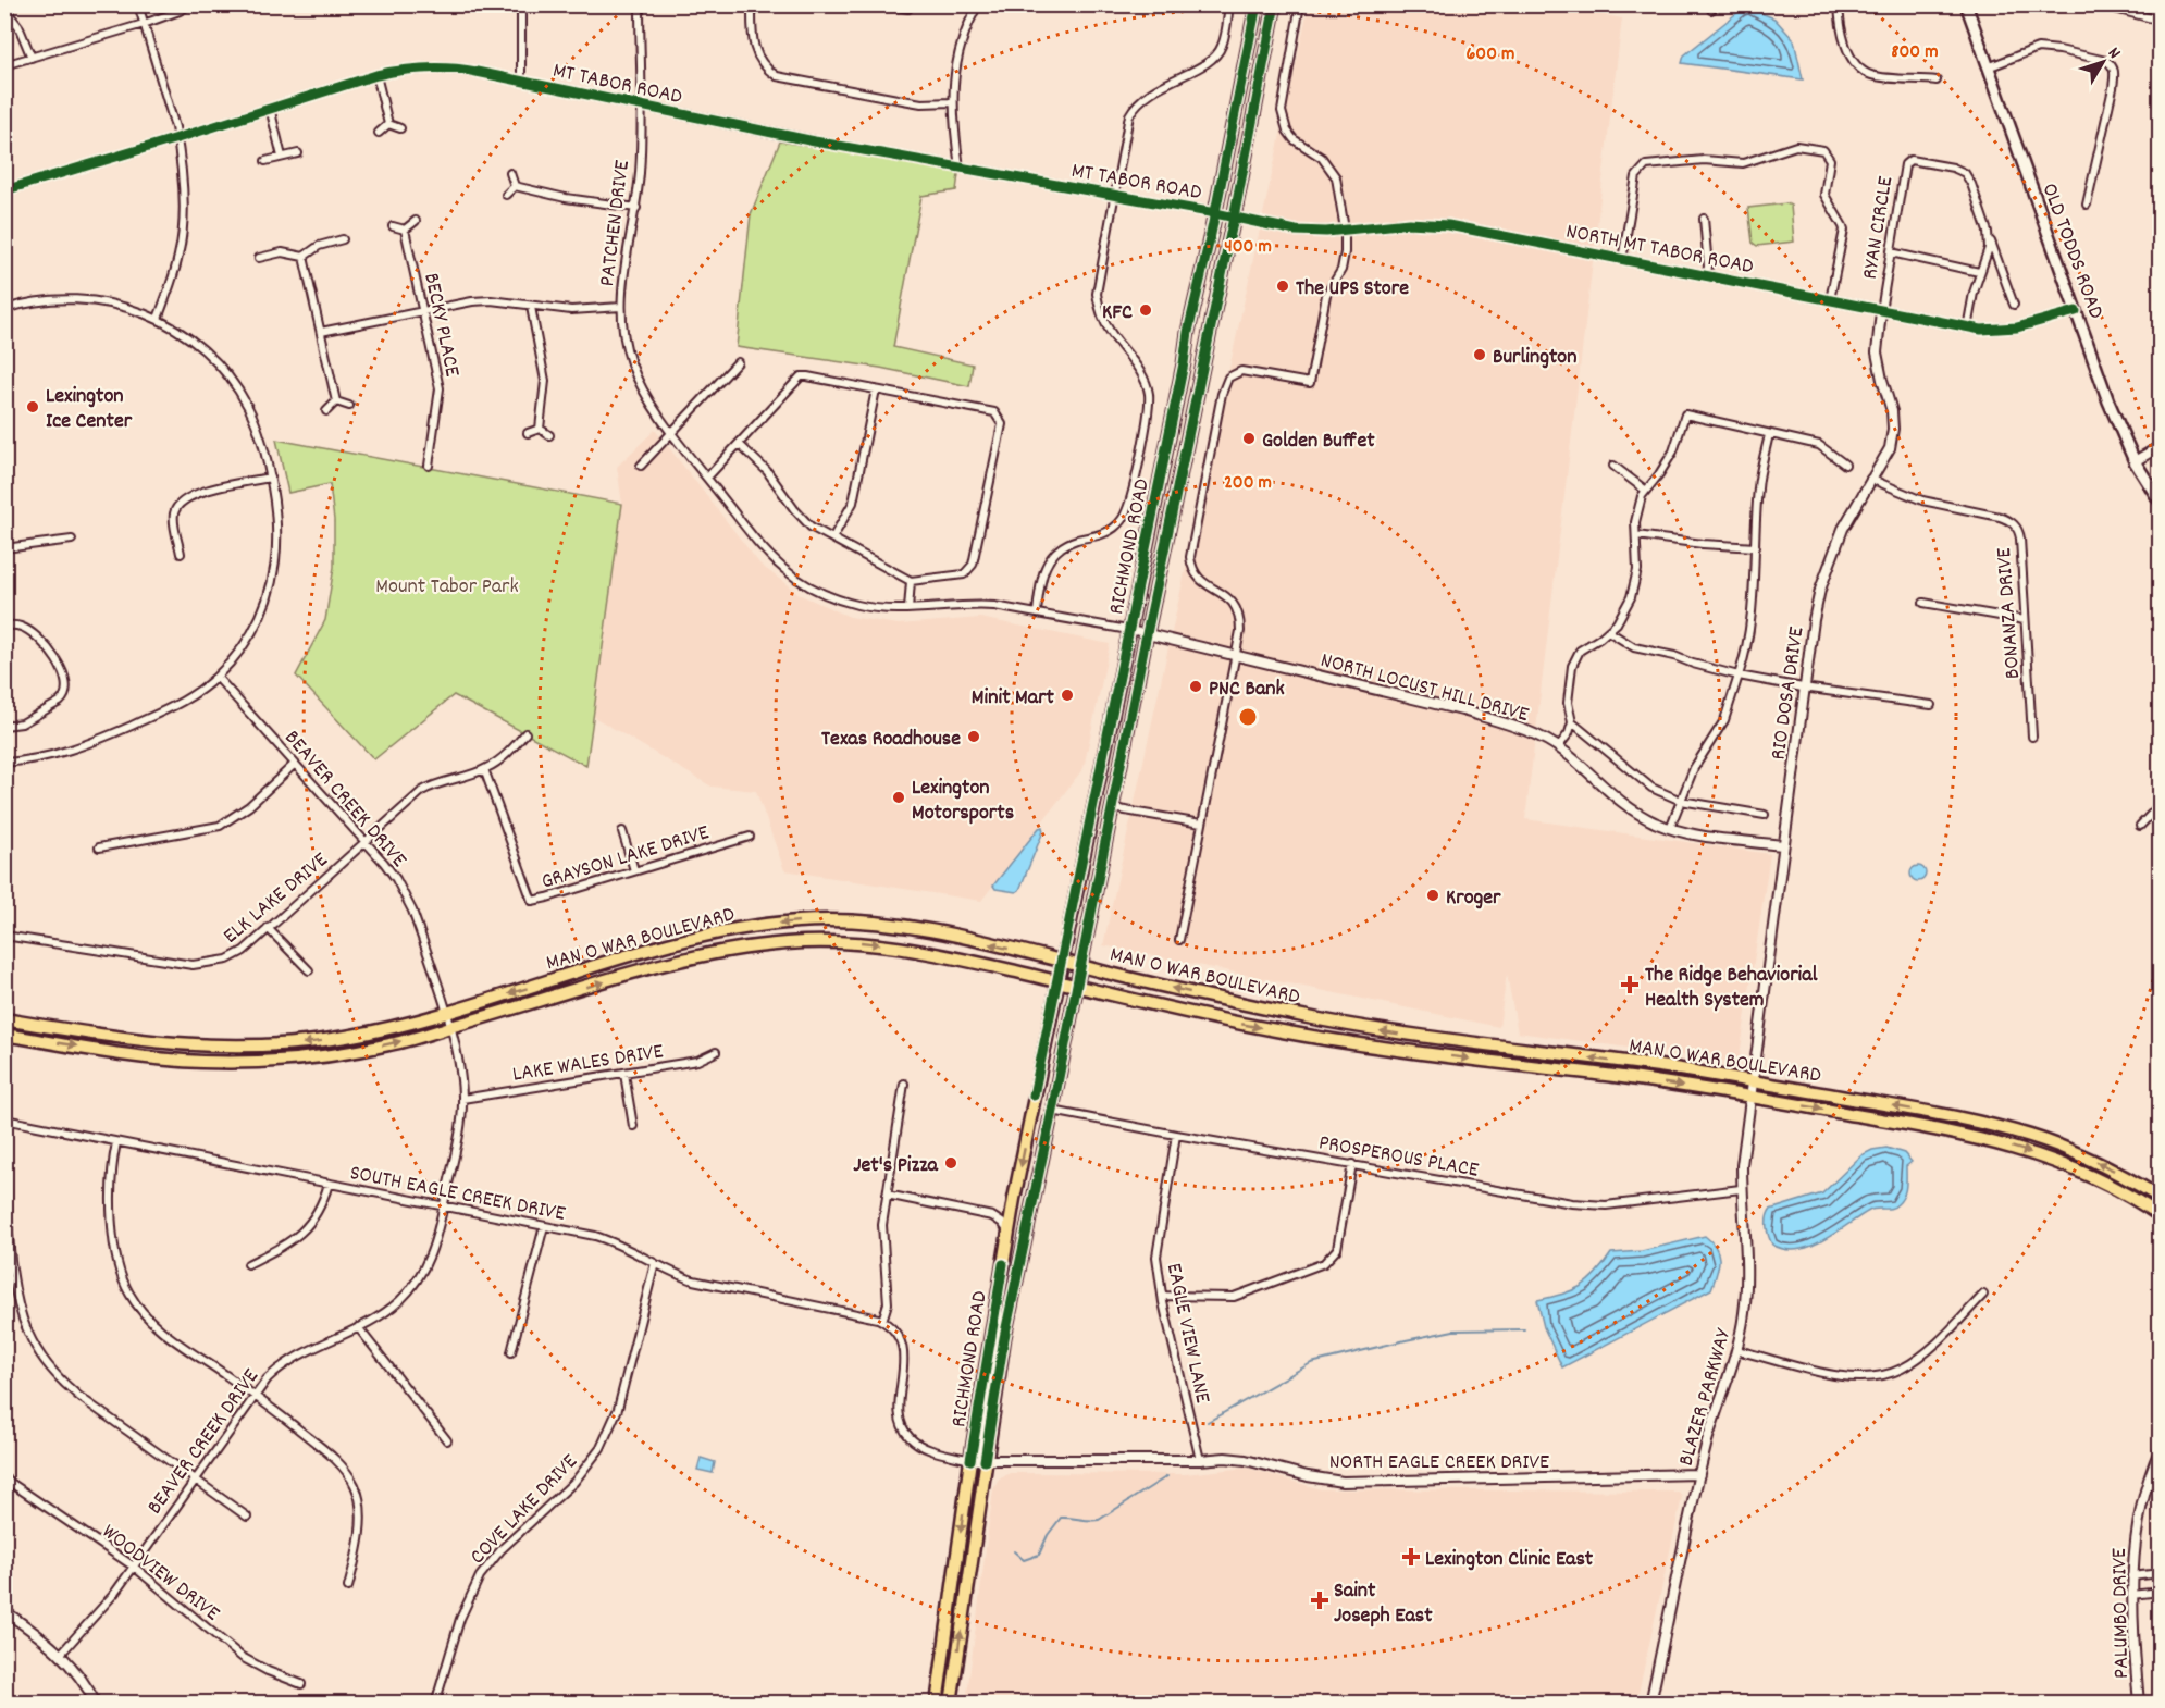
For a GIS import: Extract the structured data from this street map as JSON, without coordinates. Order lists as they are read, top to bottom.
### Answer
{
  "streets": {
    "main road": ["OLD TODDS ROAD", "RICHMOND ROAD", "MAN O WAR BOULEVARD"],
    "street": [
      "MT TABOR ROAD",
      "PATCHEN DRIVE",
      "RYAN CIRCLE",
      "NORTH MT TABOR ROAD",
      "BECKY PLACE",
      "BONANZA DRIVE",
      "NORTH LOCUST HILL DRIVE",
      "RIO DOSA DRIVE",
      "BEAVER CREEK DRIVE",
      "GRAYSON LAKE DRIVE",
      "ELK LAKE DRIVE",
      "LAKE WALES DRIVE",
      "PROSPEROUS PLACE",
      "SOUTH EAGLE CREEK DRIVE",
      "EAGLE VIEW LANE",
      "BLAZER PARKWAY",
      "NORTH EAGLE CREEK DRIVE",
      "COVE LAKE DRIVE",
      "WOODVIEW DRIVE",
      "PALUMBO DRIVE"
    ]
  },
  "crossings": [
    ["MT TABOR ROAD", "PATCHEN DRIVE"],
    ["MT TABOR ROAD", "NORTH MT TABOR ROAD"],
    ["MT TABOR ROAD", "RICHMOND ROAD"],
    ["PATCHEN DRIVE", "RICHMOND ROAD"],
    ["PATCHEN DRIVE", "NORTH LOCUST HILL DRIVE"],
    ["RYAN CIRCLE", "NORTH MT TABOR ROAD"],
    ["RYAN CIRCLE", "RIO DOSA DRIVE"],
    ["NORTH MT TABOR ROAD", "OLD TODDS ROAD"],
    ["NORTH MT TABOR ROAD", "RICHMOND ROAD"],
    ["NORTH MT TABOR ROAD", "RIO DOSA DRIVE"],
    ["RICHMOND ROAD", "NORTH LOCUST HILL DRIVE"],
    ["RICHMOND ROAD", "MAN O WAR BOULEVARD"],
    ["RICHMOND ROAD", "PROSPEROUS PLACE"],
    ["RICHMOND ROAD", "SOUTH EAGLE CREEK DRIVE"],
    ["RICHMOND ROAD", "NORTH EAGLE CREEK DRIVE"],
    ["BONANZA DRIVE", "RIO DOSA DRIVE"],
    ["NORTH LOCUST HILL DRIVE", "RIO DOSA DRIVE"],
    ["RIO DOSA DRIVE", "MAN O WAR BOULEVARD"],
    ["RIO DOSA DRIVE", "BLAZER PARKWAY"],
    ["BEAVER CREEK DRIVE", "ELK LAKE DRIVE"],
    ["BEAVER CREEK DRIVE", "MAN O WAR BOULEVARD"],
    ["BEAVER CREEK DRIVE", "LAKE WALES DRIVE"],
    ["BEAVER CREEK DRIVE", "SOUTH EAGLE CREEK DRIVE"],
    ["BEAVER CREEK DRIVE", "WOODVIEW DRIVE"],
    ["GRAYSON LAKE DRIVE", "ELK LAKE DRIVE"],
    ["MAN O WAR BOULEVARD", "BLAZER PARKWAY"],
    ["PROSPEROUS PLACE", "EAGLE VIEW LANE"],
    ["PROSPEROUS PLACE", "BLAZER PARKWAY"],
    ["SOUTH EAGLE CREEK DRIVE", "NORTH EAGLE CREEK DRIVE"],
    ["SOUTH EAGLE CREEK DRIVE", "COVE LAKE DRIVE"],
    ["EAGLE VIEW LANE", "NORTH EAGLE CREEK DRIVE"],
    ["BLAZER PARKWAY", "NORTH EAGLE CREEK DRIVE"]
  ],
  "parks": ["Mount Tabor Park"],
  "places": {
    "other": [
      "The UPS Store",
      "KFC",
      "Burlington",
      "Lexington Ice Center",
      "Golden Buffet",
      "PNC Bank",
      "Minit Mart",
      "Texas Roadhouse",
      "Lexington Motorsports",
      "Kroger",
      "Jet's Pizza"
    ],
    "health": ["The Ridge Behaviorial Health System", "Lexington Clinic East", "Saint Joseph East"]
  },
  "north": "top right",
  "rings": [
    "800 m",
    "600 m",
    "400 m",
    "200 m"
  ]
}
